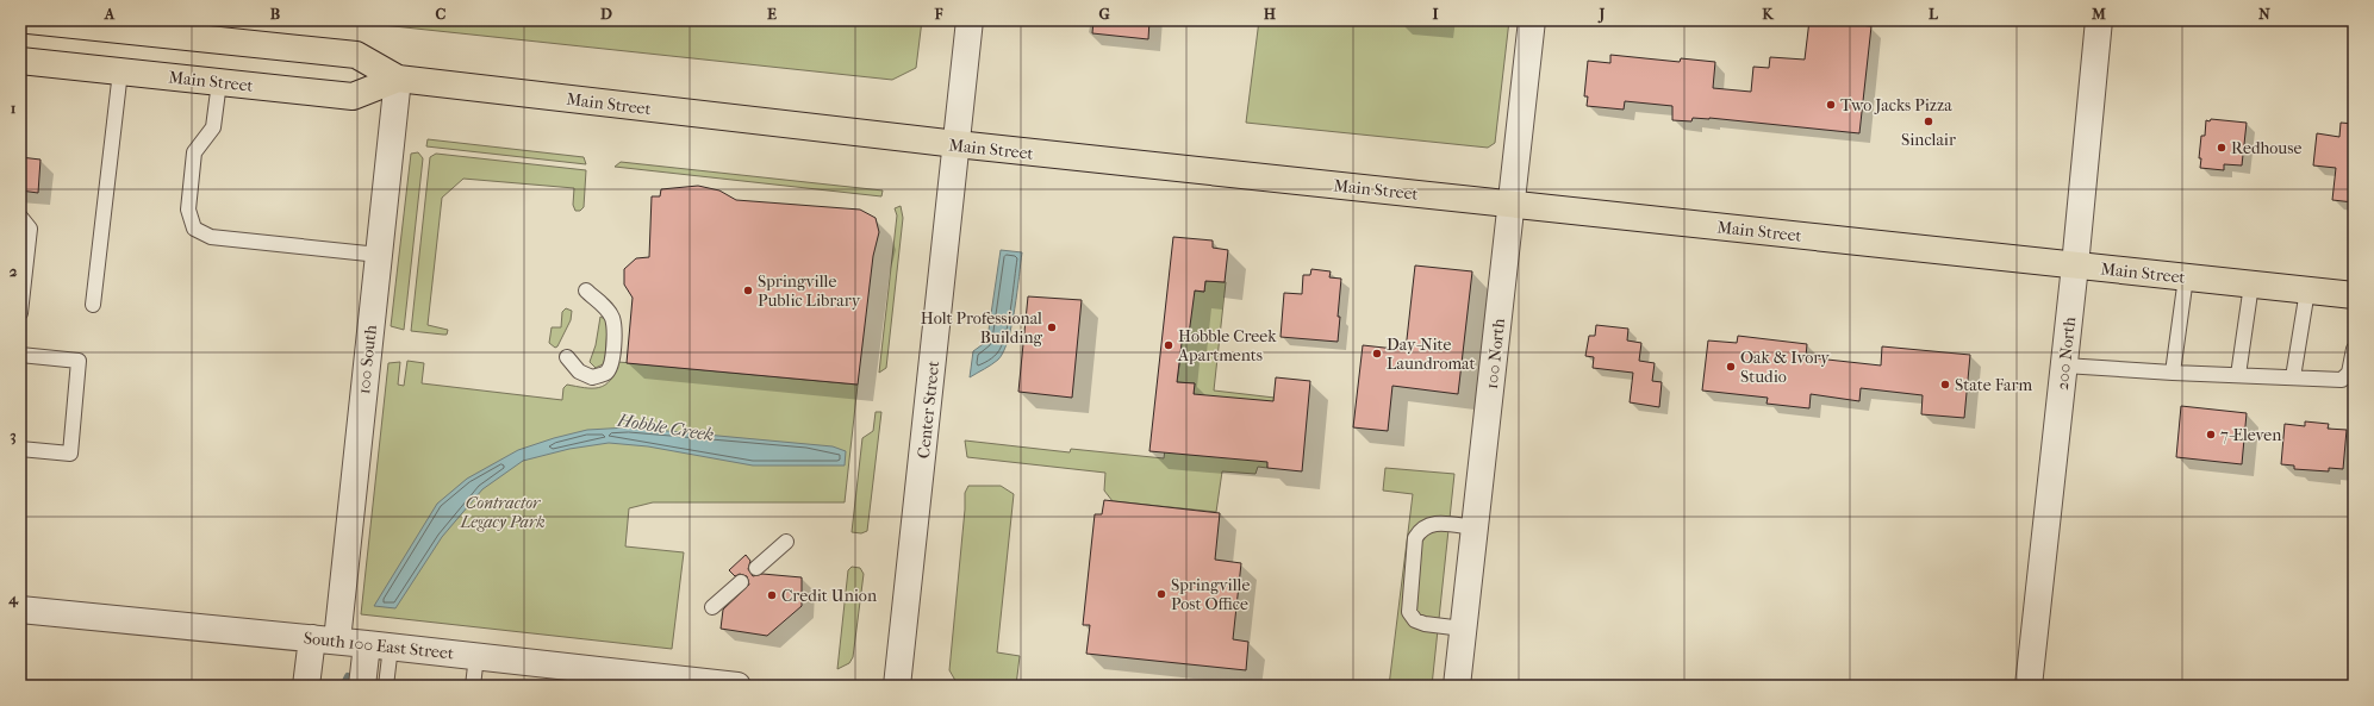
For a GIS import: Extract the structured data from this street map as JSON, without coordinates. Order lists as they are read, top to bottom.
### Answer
{
  "streets": {
    "main road": ["Main Street"],
    "street": [
      "100 North",
      "200 North",
      "100 South",
      "Center Street",
      "South 100 East Street"
    ]
  },
  "crossings": [
    ["Main Street", "100 North"],
    ["Main Street", "200 North"],
    ["Main Street", "100 South"],
    ["Main Street", "Center Street"],
    ["100 South", "South 100 East Street"]
  ],
  "water": ["Hobble Creek"],
  "parks": ["Contractor Legacy Park"],
  "places": [
    "Two Jacks Pizza",
    "Sinclair",
    "Redhouse",
    "Springville Public Library",
    "Holt Professional Building",
    "Hobble Creek Apartments",
    "Day-Nite Laundromat",
    "Oak & Ivory Studio",
    "State Farm",
    "7-Eleven",
    "Springville Post Office",
    "Credit Union"
  ],
  "grid": {
    "columns": [
      "A",
      "B",
      "C",
      "D",
      "E",
      "F",
      "G",
      "H",
      "I",
      "J",
      "K",
      "L",
      "M",
      "N"
    ],
    "rows": [
      "1",
      "2",
      "3",
      "4"
    ]
  }
}
